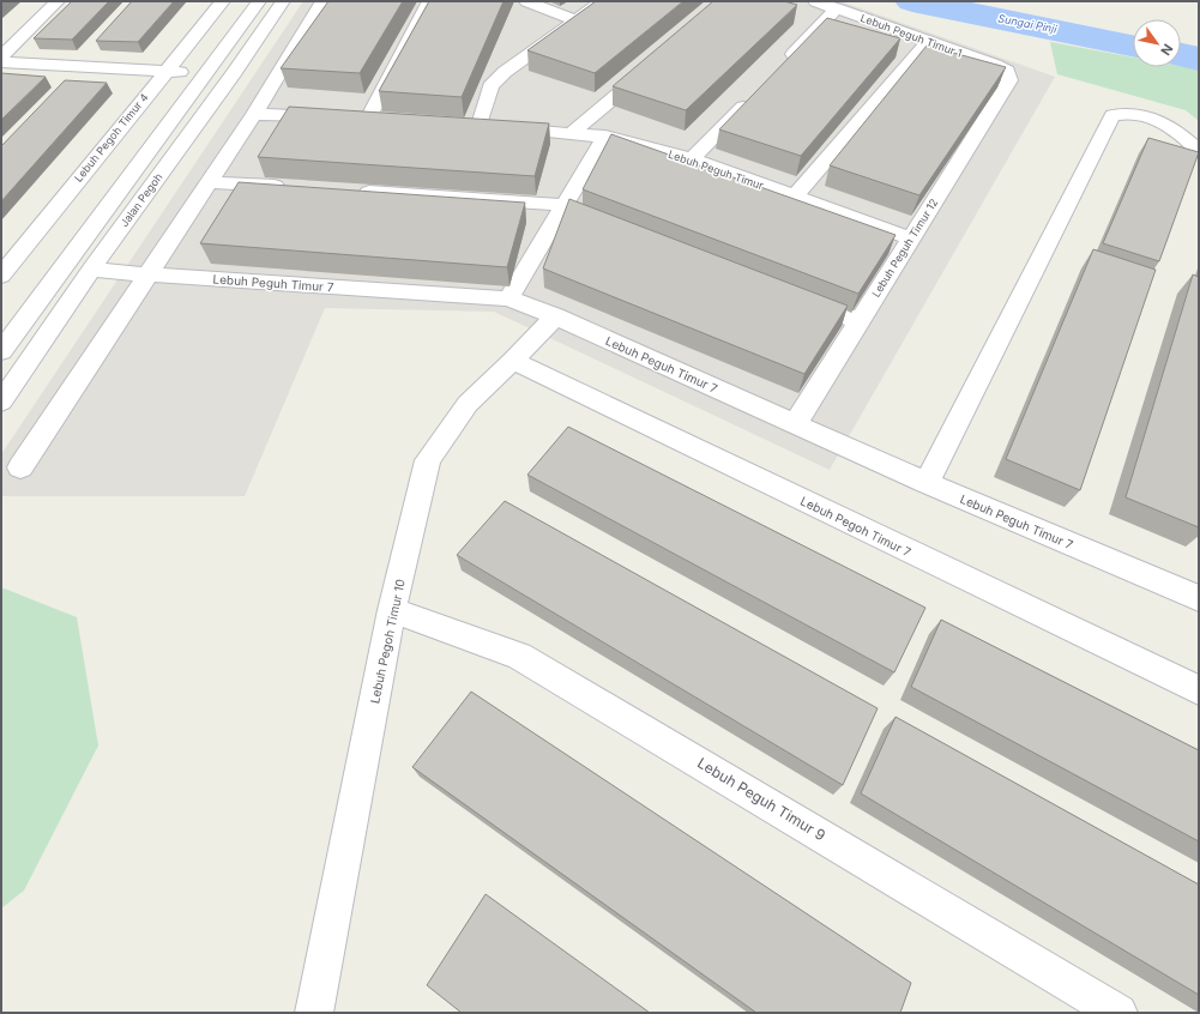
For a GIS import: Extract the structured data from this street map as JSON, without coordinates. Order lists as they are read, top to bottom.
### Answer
{
  "streets": {
    "street": [
      "Lebuh Peguh Timur 1",
      "Lebuh Pegoh Timur 4",
      "Lebuh Peguh Timur",
      "Jalan Pegoh",
      "Lebuh Peguh Timur 12",
      "Lebuh Peguh Timur 7",
      "Lebuh Pegoh Timur 7",
      "Lebuh Pegoh Timur 10",
      "Lebuh Peguh Timur 9"
    ]
  },
  "crossings": [
    ["Lebuh Peguh Timur 1", "Lebuh Peguh Timur 12"],
    ["Lebuh Peguh Timur", "Lebuh Peguh Timur 12"],
    ["Jalan Pegoh", "Lebuh Peguh Timur 7"],
    ["Lebuh Peguh Timur 12", "Lebuh Peguh Timur 7"],
    ["Lebuh Peguh Timur 7", "Lebuh Pegoh Timur 10"],
    ["Lebuh Pegoh Timur 7", "Lebuh Pegoh Timur 10"],
    ["Lebuh Pegoh Timur 10", "Lebuh Peguh Timur 9"]
  ],
  "water": ["Sungai Pinji"],
  "north": "bottom right"
}
